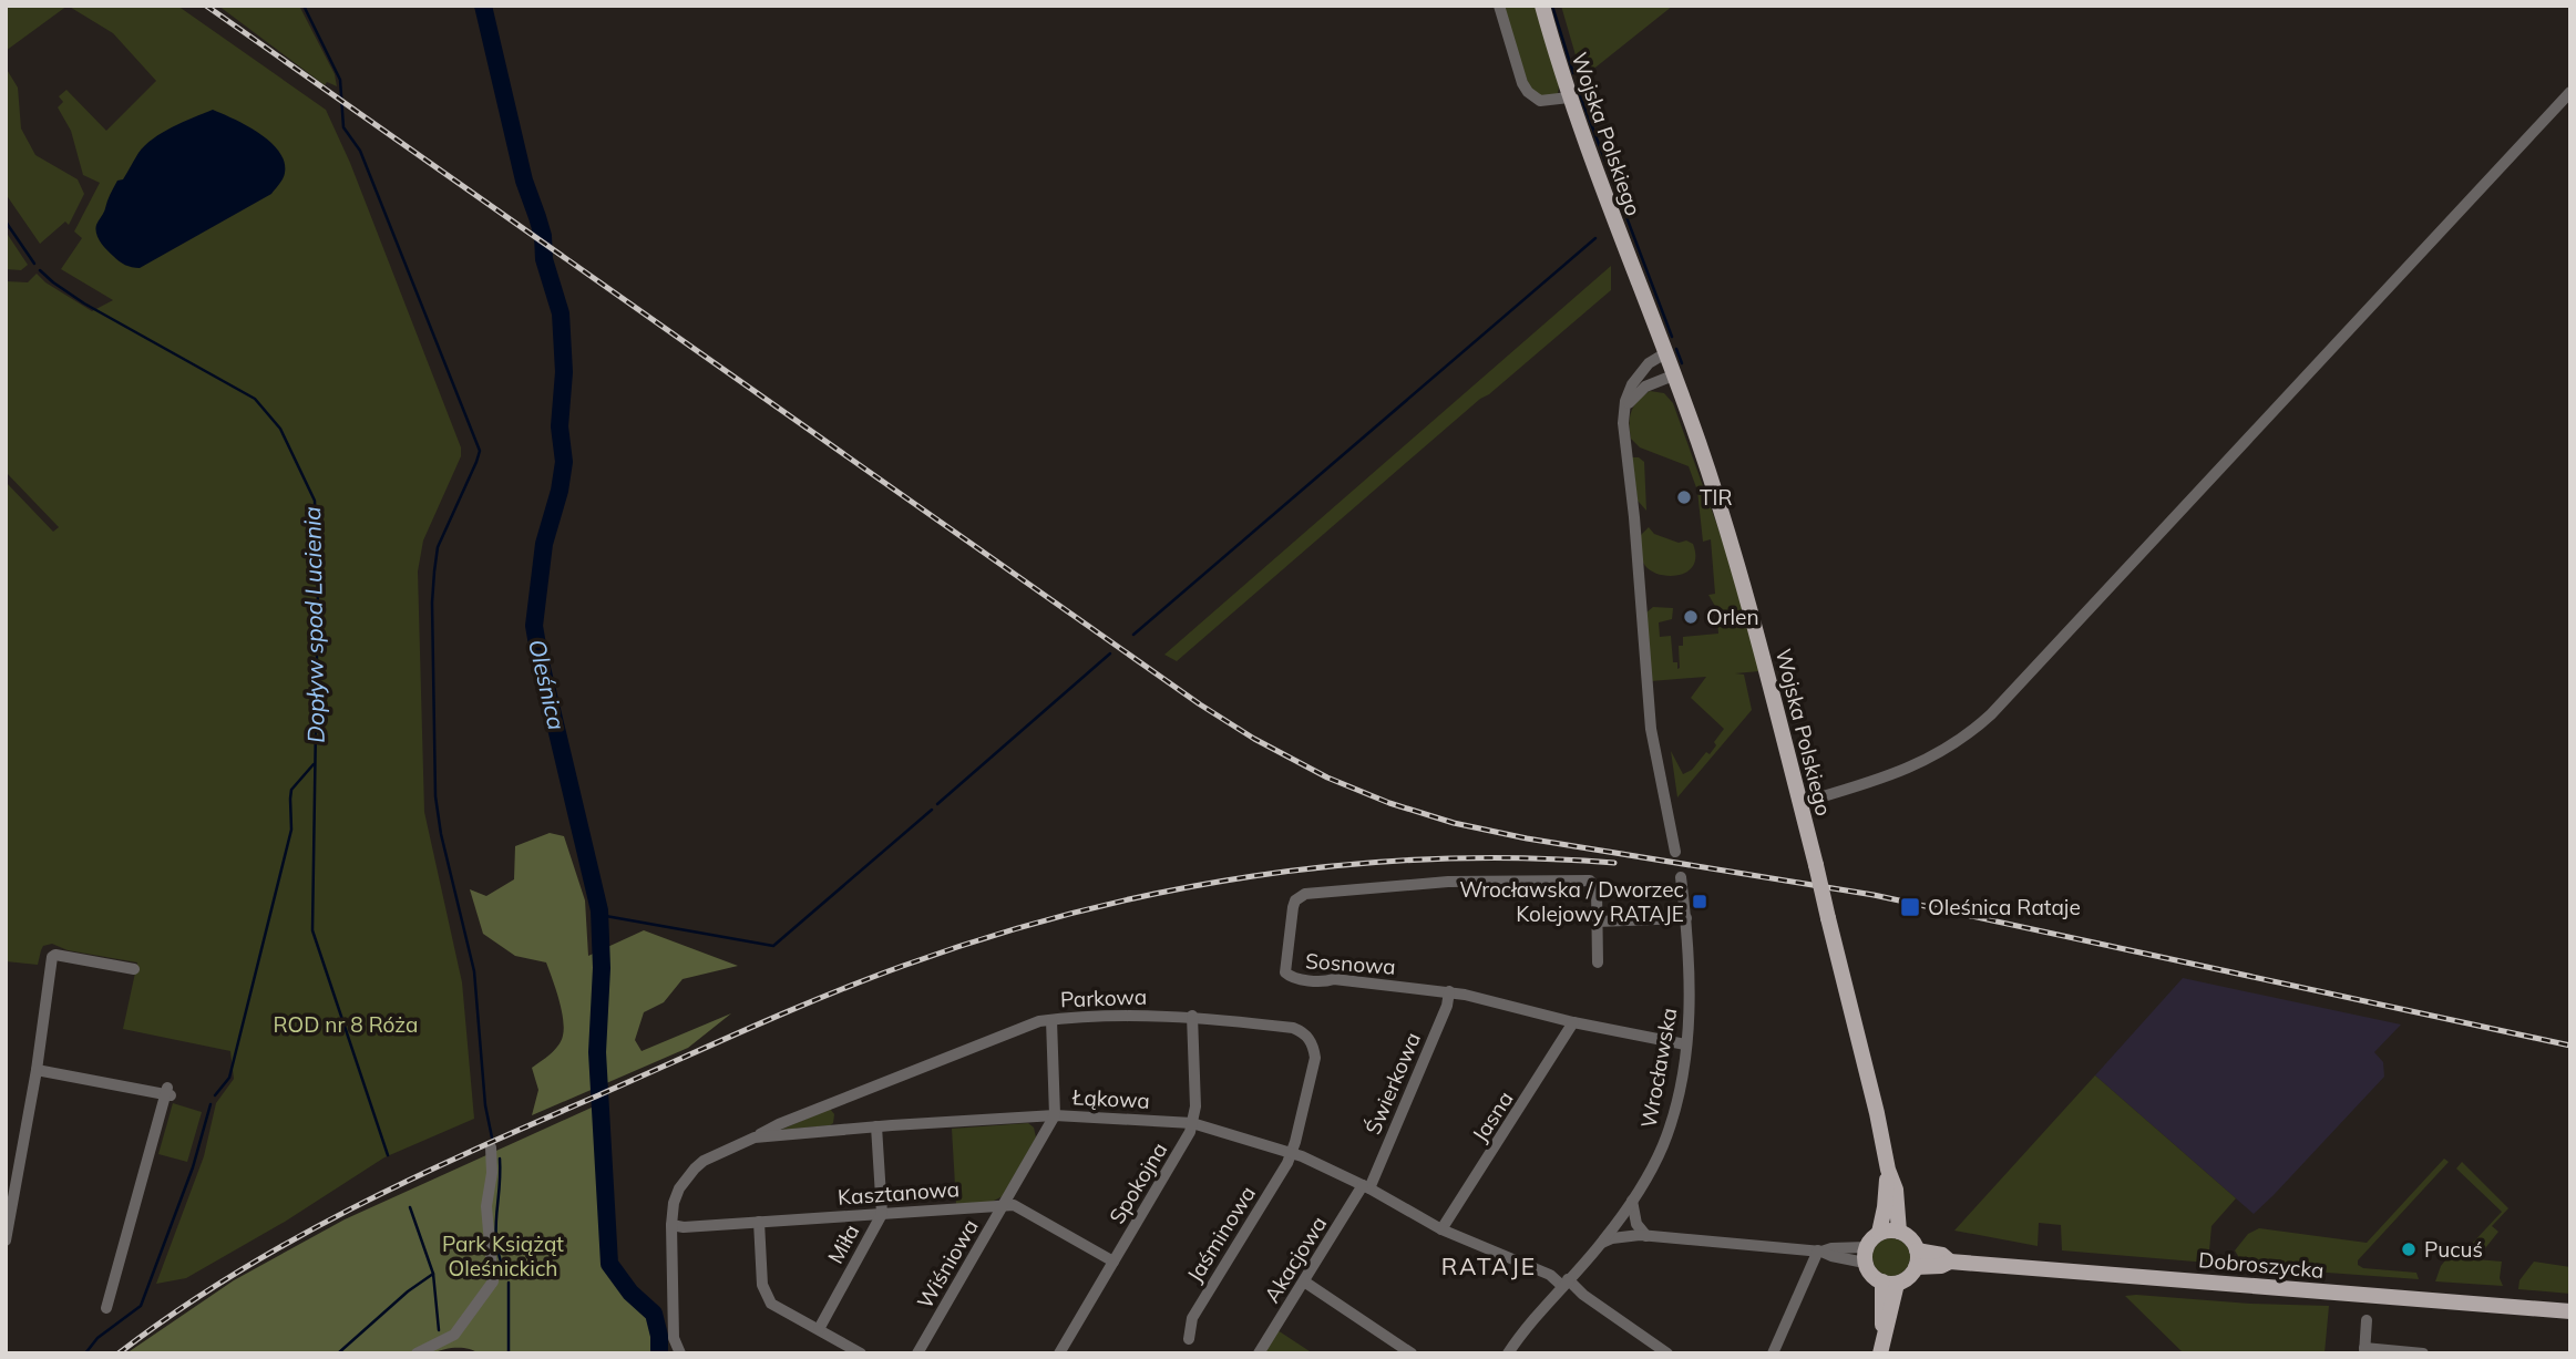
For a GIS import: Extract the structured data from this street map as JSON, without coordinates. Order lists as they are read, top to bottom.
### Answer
{
  "streets": {
    "main road": ["Wojska Polskiego", "Dobroszycka"],
    "street": [
      "Sosnowa",
      "Parkowa",
      "Wrocławska",
      "Świerkowa",
      "Łąkowa",
      "Jasna",
      "Spokojna",
      "Kasztanowa",
      "Jaśminowa",
      "Miła",
      "Akacjowa",
      "Wiśniowa"
    ]
  },
  "crossings": [
    ["Wojska Polskiego", "Dobroszycka"],
    ["Sosnowa", "Wrocławska"],
    ["Sosnowa", "Świerkowa"],
    ["Sosnowa", "Jasna"],
    ["Parkowa", "Łąkowa"],
    ["Parkowa", "Spokojna"],
    ["Parkowa", "Jaśminowa"],
    ["Wrocławska", "Łąkowa"],
    ["Świerkowa", "Łąkowa"],
    ["Świerkowa", "Akacjowa"],
    ["Łąkowa", "Jasna"],
    ["Łąkowa", "Spokojna"],
    ["Łąkowa", "Kasztanowa"],
    ["Łąkowa", "Jaśminowa"],
    ["Łąkowa", "Miła"],
    ["Łąkowa", "Akacjowa"],
    ["Łąkowa", "Wiśniowa"],
    ["Spokojna", "Kasztanowa"],
    ["Kasztanowa", "Miła"],
    ["Kasztanowa", "Wiśniowa"]
  ],
  "districts": ["RATAJE"],
  "water": ["Dopływ spod Lucienia", "Oleśnica"],
  "parks": ["ROD nr 8 Róża", "Park Książąt Oleśnickich"],
  "places": {
    "other": ["TIR", "Orlen", "Pucuś"],
    "transit": ["Wrocławska / Dworzec Kolejowy RATAJE", "Oleśnica Rataje"]
  }
}
